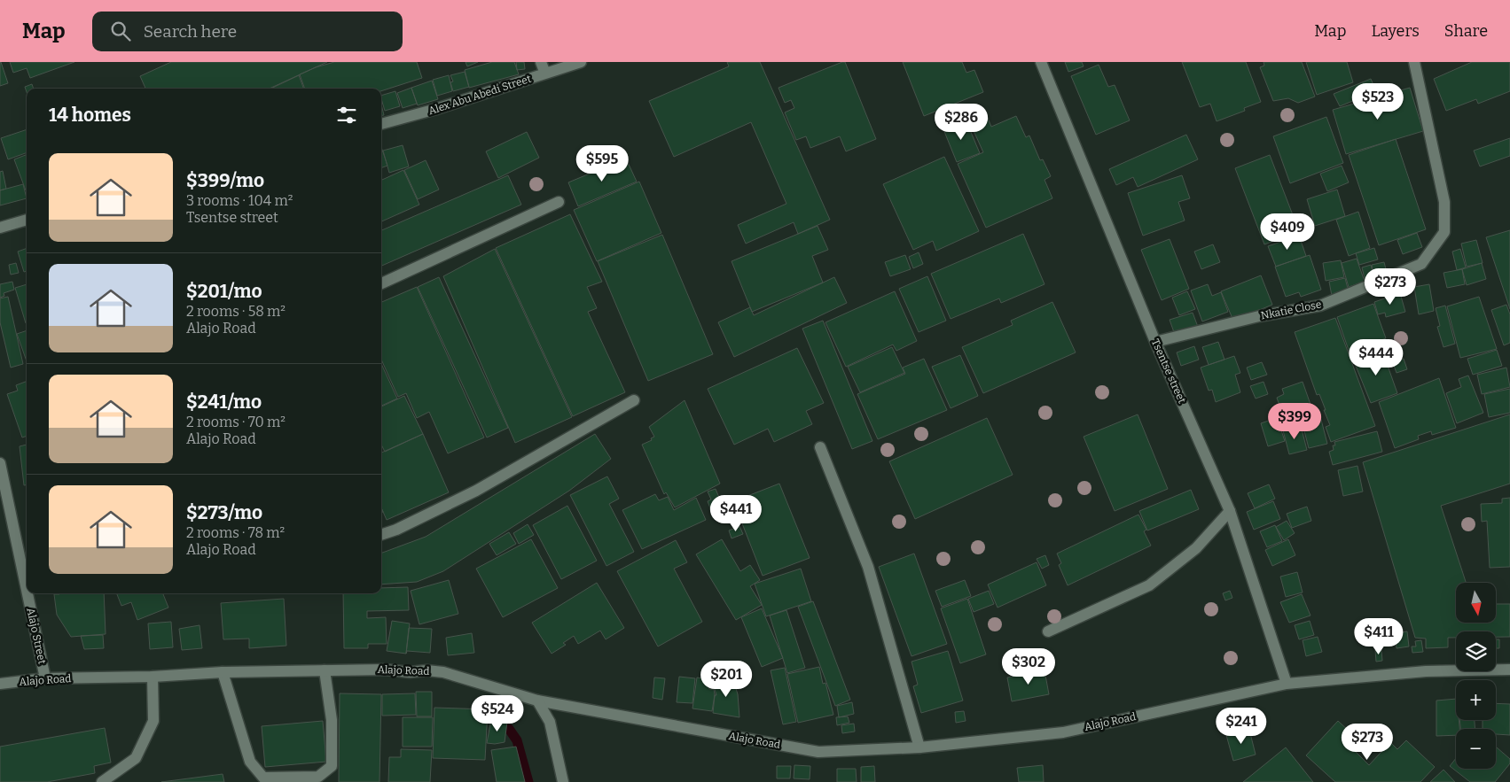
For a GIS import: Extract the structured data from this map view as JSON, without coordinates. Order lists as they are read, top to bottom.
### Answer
{
  "streets": {
    "street": [
      "Alex Abu Abedi Street",
      "Nkatie Close",
      "Tsentse street",
      "Alajo Street",
      "Alajo Road"
    ]
  },
  "crossings": [
    ["Nkatie Close", "Tsentse street"],
    ["Tsentse street", "Alajo Road"],
    ["Alajo Street", "Alajo Road"]
  ],
  "north": "bottom",
  "page": {
    "header": "Map",
    "search": "Search here",
    "nav": ["Map", "Layers", "Share"],
    "price": [
      "$523",
      "$286",
      "$595",
      "$409",
      "$273",
      "$444",
      "$399",
      "$441",
      "$411",
      "$302",
      "$201",
      "$524",
      "$241",
      "$273"
    ],
    "heading": "14 homes",
    "list": [
      {
        "name": "$399/mo",
        "note": "3 rooms · 104 m² · Tsentse street"
      },
      {
        "name": "$201/mo",
        "note": "2 rooms · 58 m² · Alajo Road"
      },
      {
        "name": "$241/mo",
        "note": "2 rooms · 70 m² · Alajo Road"
      },
      {
        "name": "$273/mo",
        "note": "2 rooms · 78 m² · Alajo Road"
      }
    ],
    "map_buttons": ["+", "−"]
  }
}
